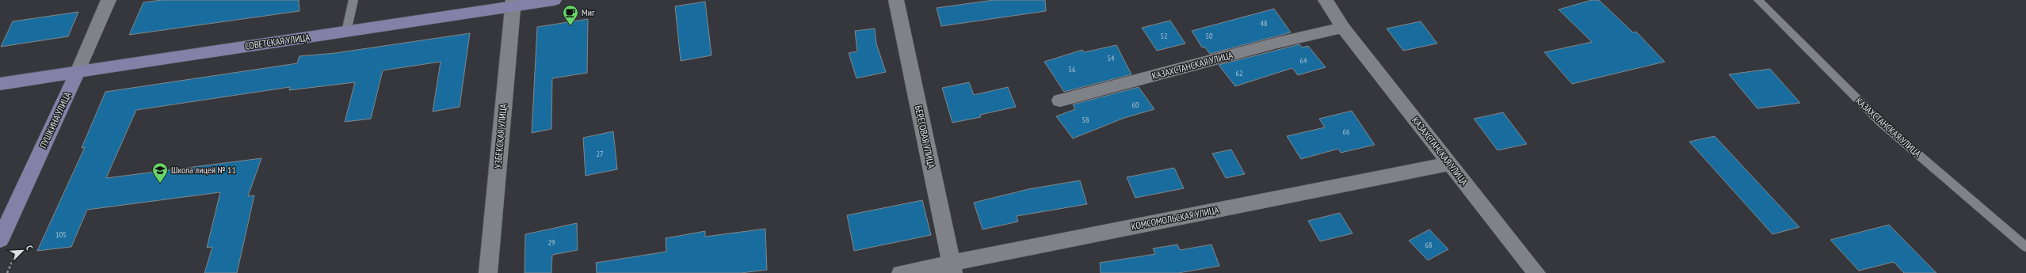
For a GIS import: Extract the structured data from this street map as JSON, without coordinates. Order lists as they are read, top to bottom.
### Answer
{
  "streets": {
    "main road": ["СОВЕТСКАЯ УЛИЦА", "ПУШКИНА УЛИЦА"],
    "street": [
      "КАЗАХСТАНСКАЯ УЛИЦА",
      "УЗБЕКСКАЯ УЛИЦА",
      "БЕРЕГОВАЯ УЛИЦА",
      "КОМСОМОЛЬСКАЯ УЛИЦА"
    ]
  },
  "crossings": [
    ["СОВЕТСКАЯ УЛИЦА", "ПУШКИНА УЛИЦА"],
    ["СОВЕТСКАЯ УЛИЦА", "УЗБЕКСКАЯ УЛИЦА"],
    ["КАЗАХСТАНСКАЯ УЛИЦА", "КОМСОМОЛЬСКАЯ УЛИЦА"],
    ["БЕРЕГОВАЯ УЛИЦА", "КОМСОМОЛЬСКАЯ УЛИЦА"]
  ],
  "places": {
    "cafe": ["Миг"],
    "school or university": ["Школа лицей № 11"]
  },
  "house_numbers": [
    "48",
    "52",
    "50",
    "54",
    "64",
    "56",
    "62",
    "60",
    "58",
    "66",
    "27",
    "105",
    "29",
    "68"
  ],
  "north": "top right"
}
